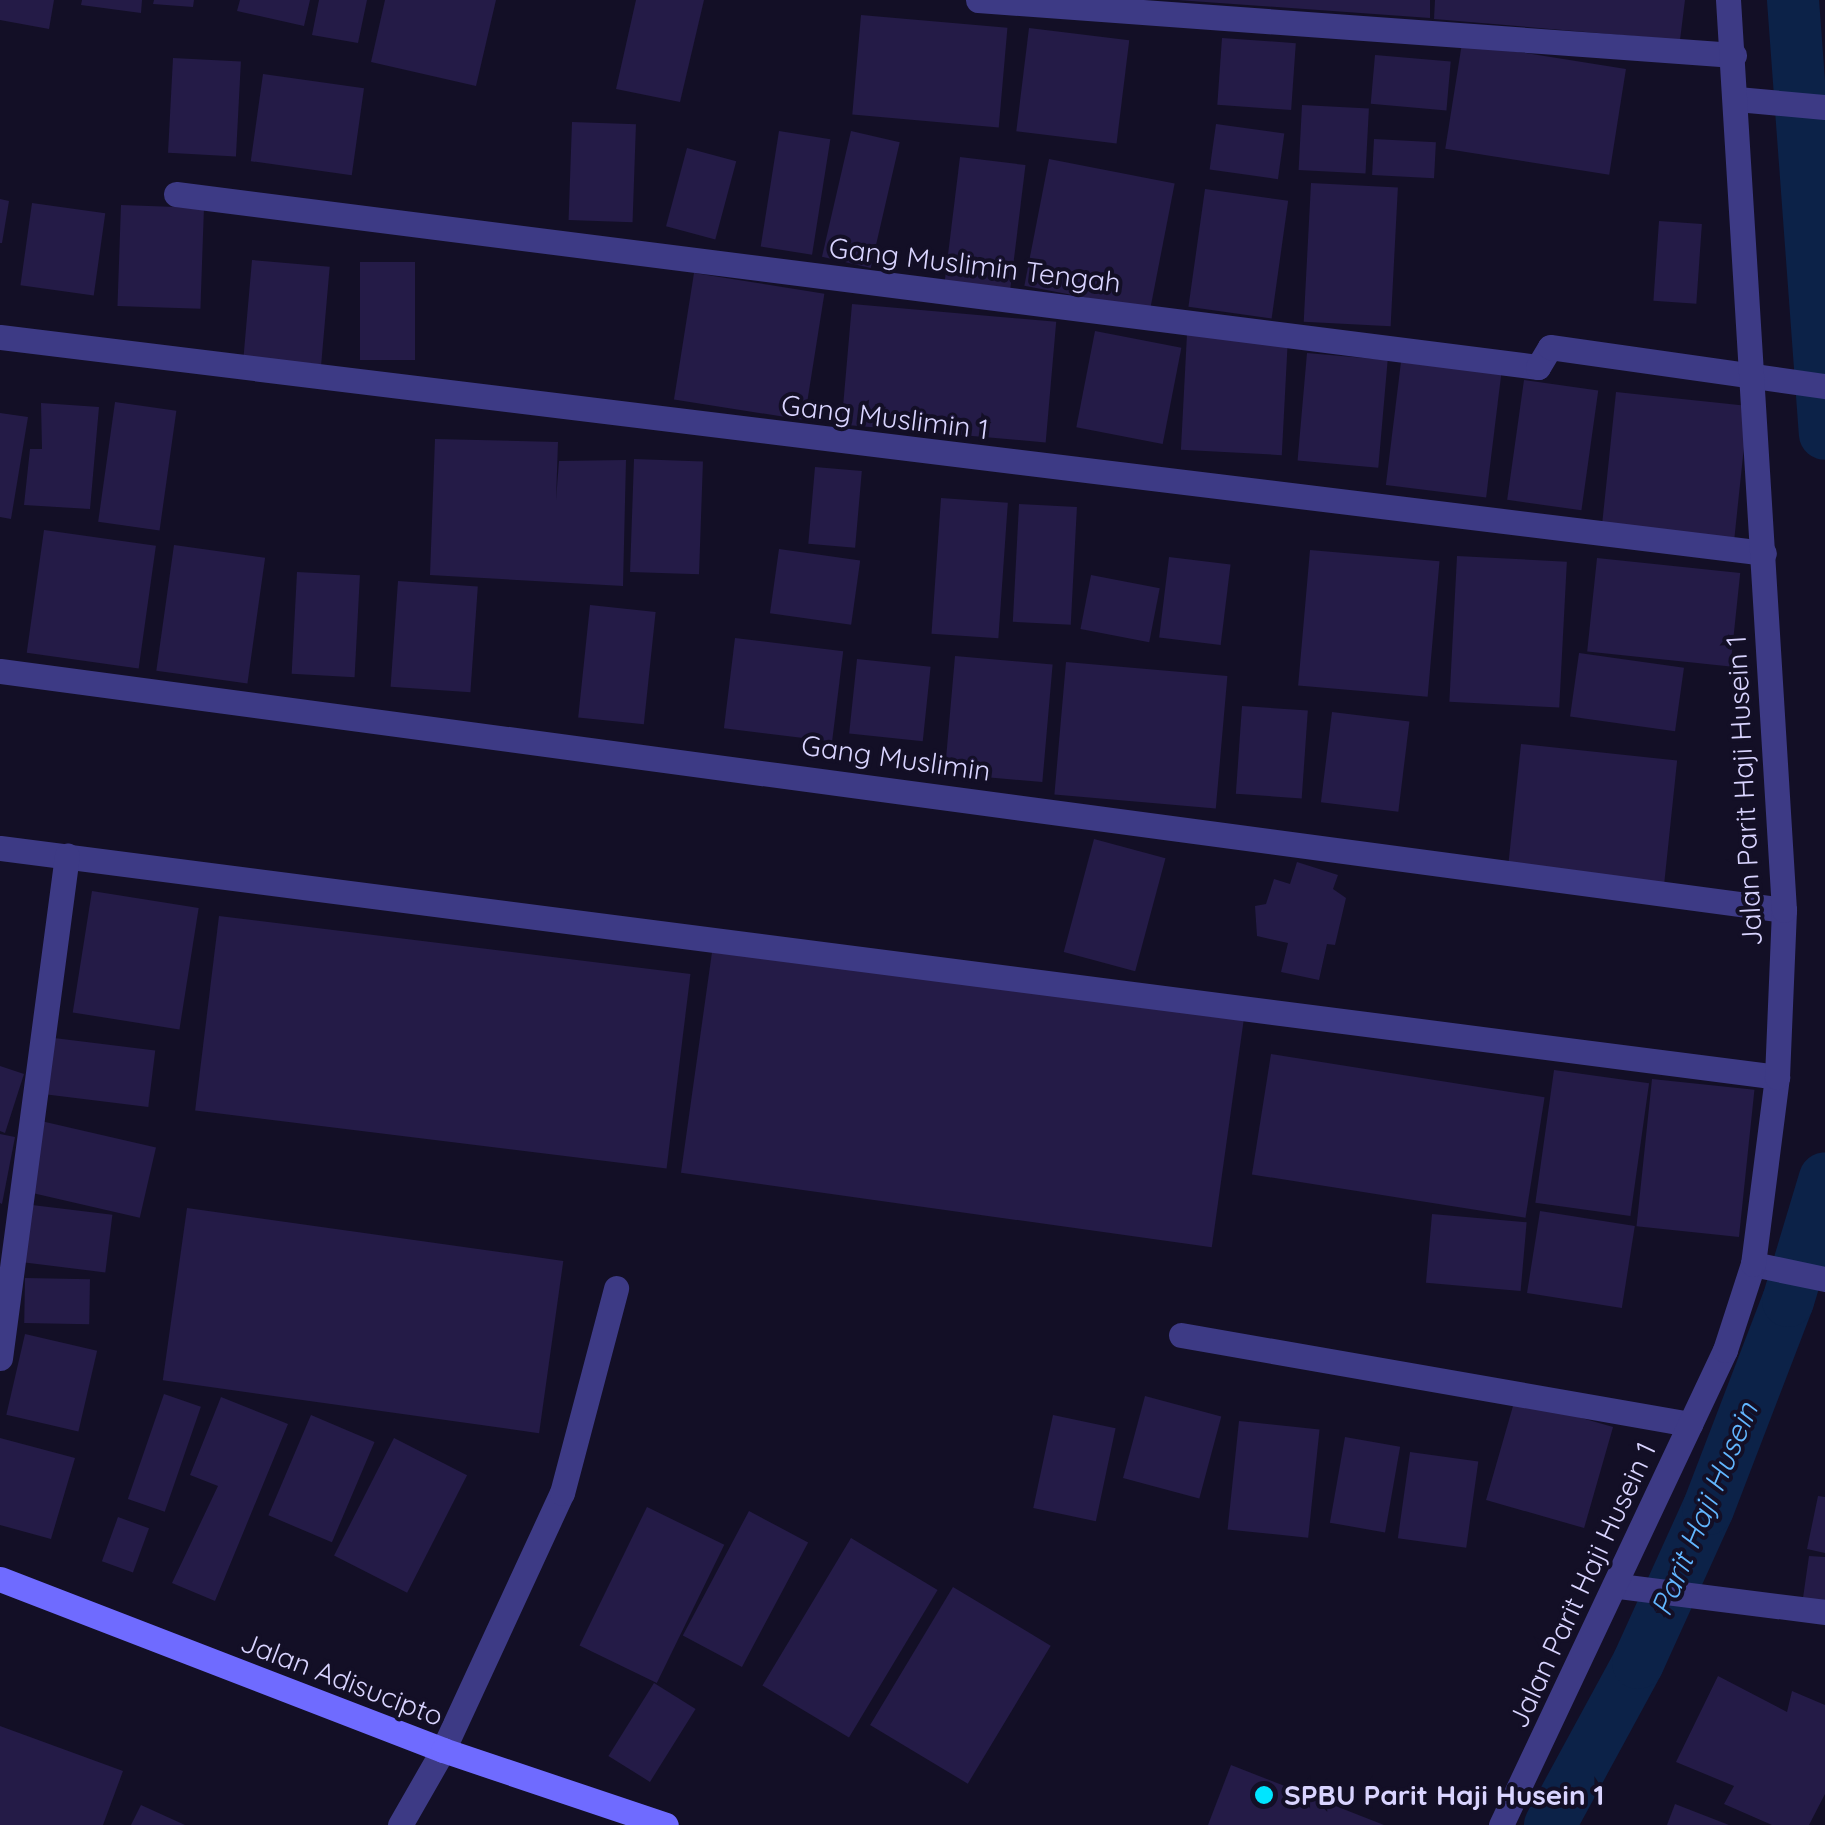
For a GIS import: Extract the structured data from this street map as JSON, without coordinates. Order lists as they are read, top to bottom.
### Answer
{
  "streets": {
    "main road": ["Jalan Adisucipto"],
    "street": [
      "Gang Muslimin Tengah",
      "Gang Muslimin 1",
      "Gang Muslimin",
      "Jalan Parit Haji Husein 1"
    ]
  },
  "crossings": [
    ["Gang Muslimin Tengah", "Jalan Parit Haji Husein 1"],
    ["Gang Muslimin 1", "Jalan Parit Haji Husein 1"],
    ["Gang Muslimin", "Jalan Parit Haji Husein 1"]
  ],
  "water": ["Parit Haji Husein"],
  "places": ["SPBU Parit Haji Husein 1"]
}
